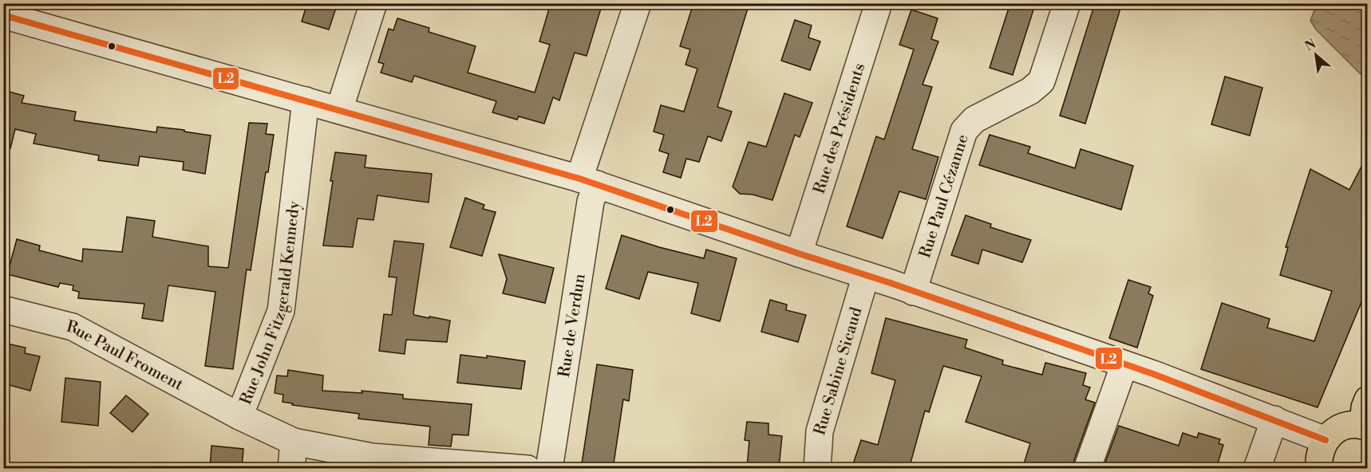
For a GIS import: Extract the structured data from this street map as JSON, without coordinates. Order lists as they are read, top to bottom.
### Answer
{
  "streets": {
    "street": [
      "Rue des Présidents",
      "Rue Paul Cézanne",
      "Rue John Fitzgerald Kennedy",
      "Rue de Verdun",
      "Rue Paul Froment",
      "Rue Sabine Sicaud"
    ]
  },
  "crossings": [
    ["Rue John Fitzgerald Kennedy", "Rue Paul Froment"]
  ],
  "lines": ["transit line L2"],
  "north": "top left"
}
